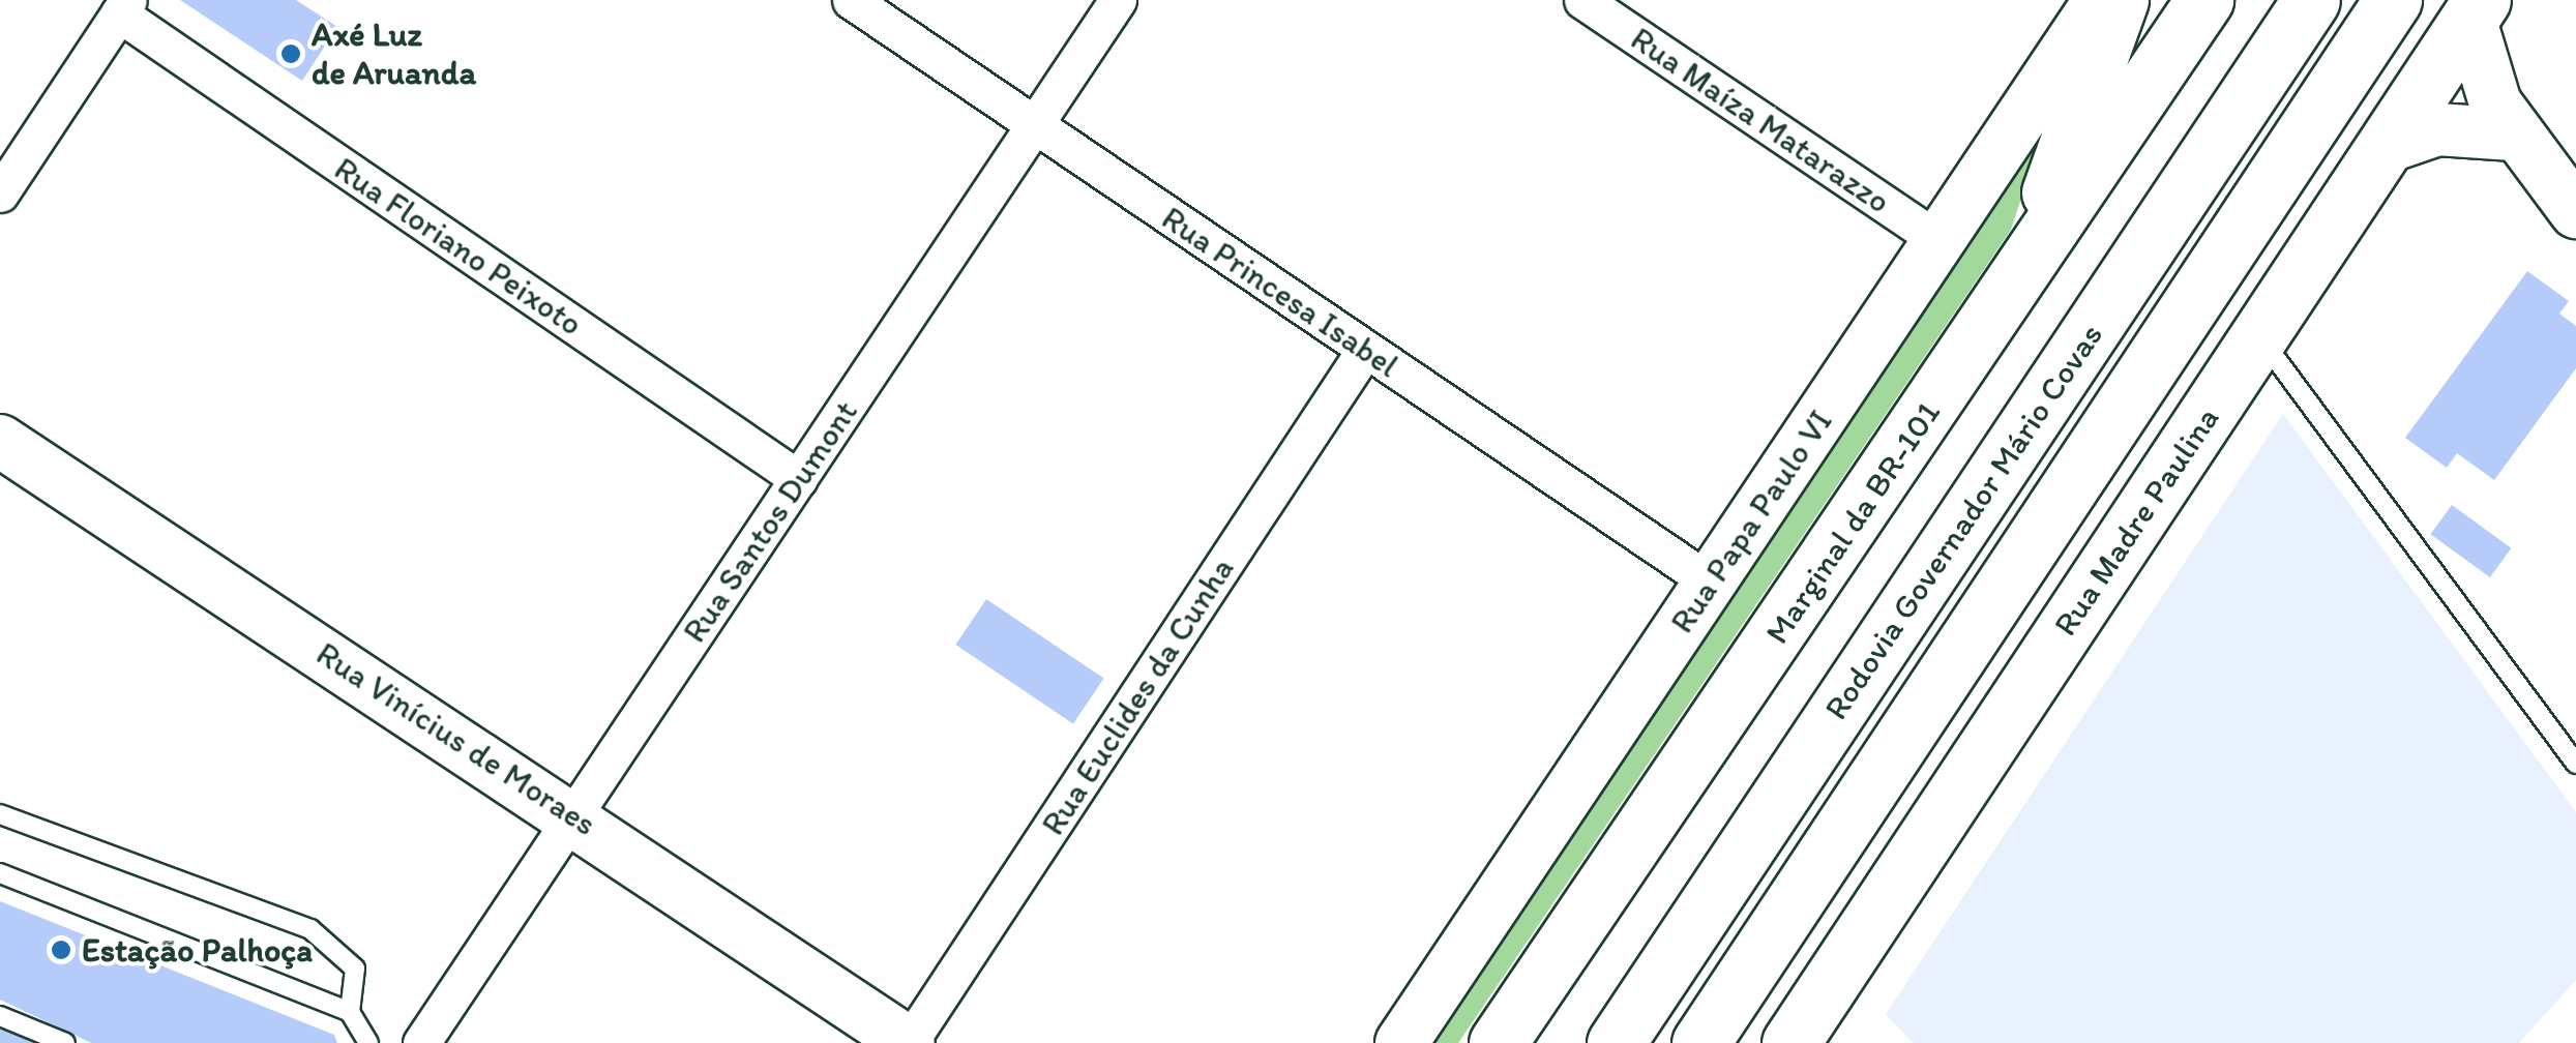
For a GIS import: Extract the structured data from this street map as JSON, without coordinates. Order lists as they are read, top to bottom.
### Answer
{
  "streets": {
    "main road": ["Rodovia Governador Mário Covas", "Rua Madre Paulina", "Marginal da BR-101"],
    "street": [
      "Rua Maíza Matarazzo",
      "Rua Floriano Peixoto",
      "Rua Princesa Isabel",
      "Rua Santos Dumont",
      "Rua Papa Paulo VI",
      "Rua Euclides da Cunha",
      "Rua Vinícius de Moraes"
    ]
  },
  "crossings": [
    ["Rua Maíza Matarazzo", "Rua Papa Paulo VI"],
    ["Rua Floriano Peixoto", "Rua Santos Dumont"],
    ["Rua Princesa Isabel", "Rua Santos Dumont"],
    ["Rua Princesa Isabel", "Rua Papa Paulo VI"],
    ["Rua Princesa Isabel", "Rua Euclides da Cunha"],
    ["Rua Santos Dumont", "Rua Vinícius de Moraes"],
    ["Rua Euclides da Cunha", "Rua Vinícius de Moraes"]
  ],
  "places": ["Axé Luz de Aruanda", "Estação Palhoça"]
}
